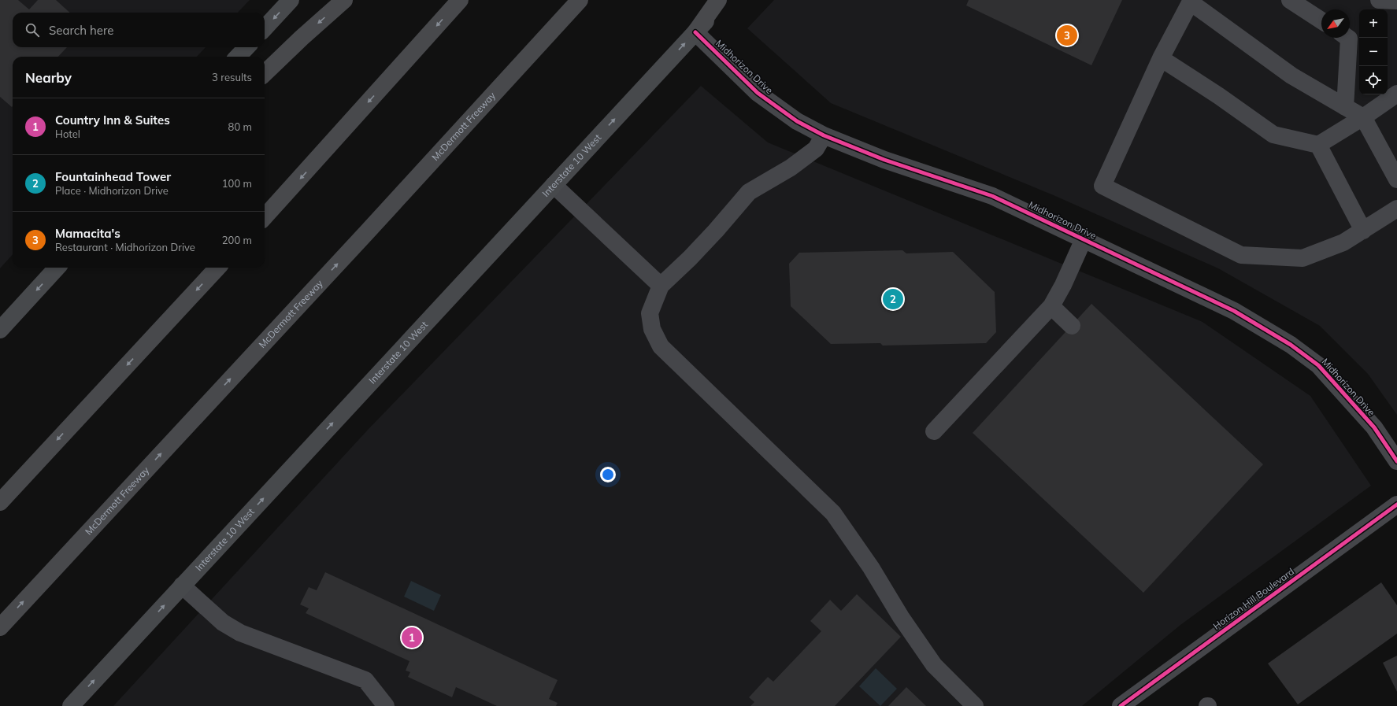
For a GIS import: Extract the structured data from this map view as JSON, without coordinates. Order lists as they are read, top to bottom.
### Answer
{
  "streets": {
    "highway": ["McDermott Freeway"],
    "main road": ["Interstate 10 West"],
    "street": ["Midhorizon Drive", "Horizon Hill Boulevard"]
  },
  "crossings": [
    ["Midhorizon Drive", "Interstate 10 West"]
  ],
  "one_way": ["Interstate 10 West"],
  "north": "bottom left",
  "page": {
    "map_buttons": ["+", "−"],
    "search": "Search here",
    "pins": ["3", "2", "1"],
    "heading": ["Nearby", "3 results"],
    "list": [
      {
        "mark": "1",
        "name": "Country Inn & Suites",
        "note": "Hotel",
        "value": "80 m"
      },
      {
        "mark": "2",
        "name": "Fountainhead Tower",
        "note": "Place · Midhorizon Drive",
        "value": "100 m"
      },
      {
        "mark": "3",
        "name": "Mamacita's",
        "note": "Restaurant · Midhorizon Drive",
        "value": "200 m"
      }
    ]
  }
}
